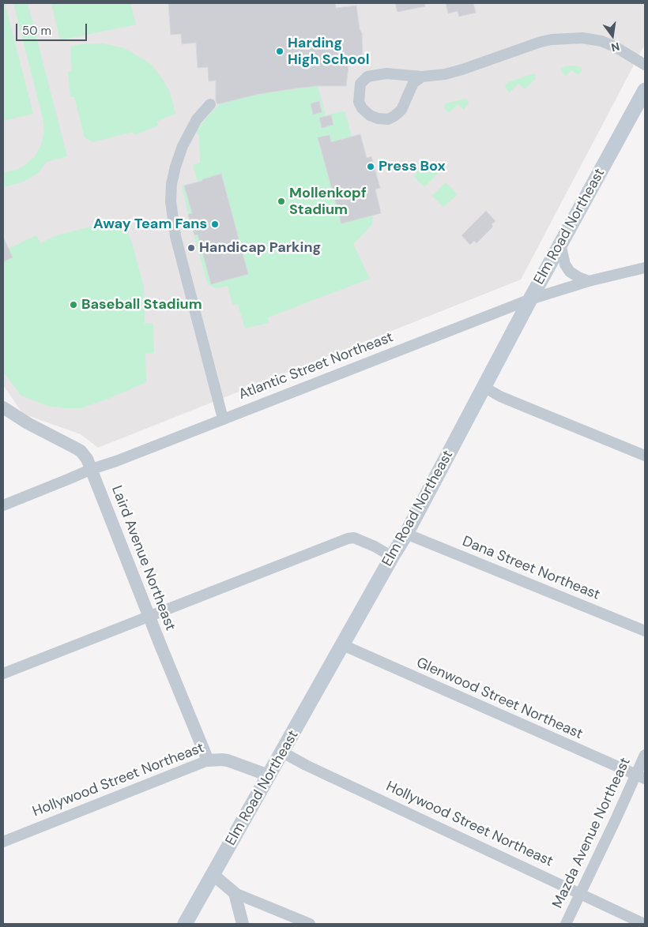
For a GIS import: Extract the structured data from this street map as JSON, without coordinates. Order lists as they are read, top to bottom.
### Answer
{
  "streets": {
    "main road": ["Elm Road Northeast"],
    "street": [
      "Atlantic Street Northeast",
      "Laird Avenue Northeast",
      "Dana Street Northeast",
      "Glenwood Street Northeast",
      "Hollywood Street Northeast",
      "Mazda Avenue Northeast"
    ]
  },
  "crossings": [
    ["Elm Road Northeast", "Atlantic Street Northeast"],
    ["Elm Road Northeast", "Dana Street Northeast"],
    ["Elm Road Northeast", "Glenwood Street Northeast"],
    ["Elm Road Northeast", "Hollywood Street Northeast"],
    ["Atlantic Street Northeast", "Laird Avenue Northeast"],
    ["Laird Avenue Northeast", "Hollywood Street Northeast"],
    ["Glenwood Street Northeast", "Mazda Avenue Northeast"],
    ["Hollywood Street Northeast", "Mazda Avenue Northeast"]
  ],
  "places": [
    "Harding High School",
    "Press Box",
    "Mollenkopf Stadium",
    "Away Team Fans",
    "Handicap Parking",
    "Baseball Stadium"
  ],
  "scale_bar": "50 m",
  "north": "bottom"
}
